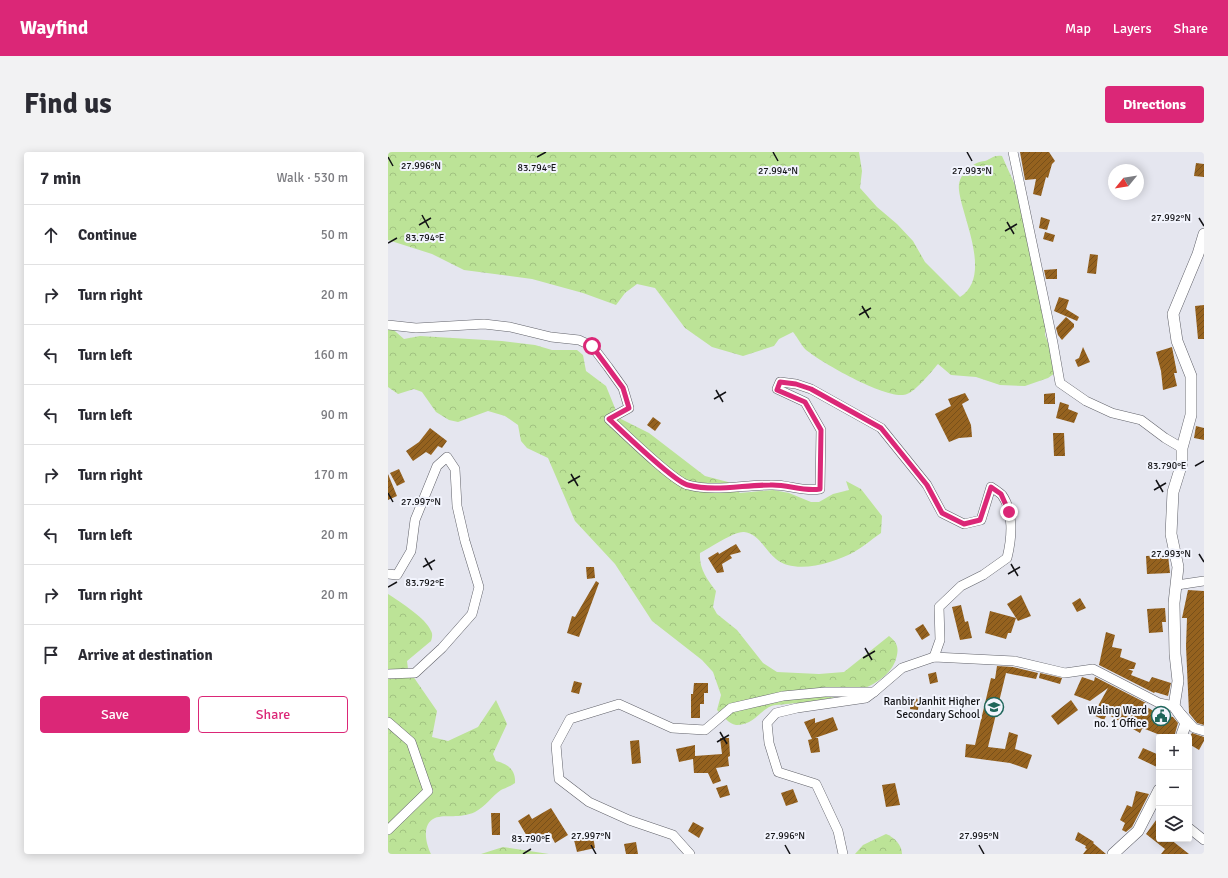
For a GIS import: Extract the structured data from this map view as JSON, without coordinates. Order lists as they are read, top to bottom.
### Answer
{
  "places": {
    "school or university": ["Ranbir Janhit Higher Secondary School"],
    "public building": ["Waling Ward no. 1 Office"]
  },
  "north": "bottom left",
  "page": {
    "header": "Wayfind",
    "nav": ["Map", "Layers", "Share"],
    "buttons": [
      "Directions",
      ["Save", "Share"]
    ],
    "title": "Find us",
    "heading": ["7 min", "Walk · 530 m"],
    "list": [
      ["Continue", "50 m"],
      ["Turn right", "20 m"],
      ["Turn left", "160 m"],
      ["Turn left", "90 m"],
      ["Turn right", "170 m"],
      ["Turn left", "20 m"],
      ["Turn right", "20 m"],
      "Arrive at destination"
    ],
    "map_buttons": ["+", "−"]
  },
  "coordinates": [
    "27.996°N",
    "83.794°E",
    "27.994°N",
    "27.993°N",
    "27.992°N",
    "83.790°E",
    "27.997°N",
    "83.792°E",
    "27.995°N"
  ]
}
